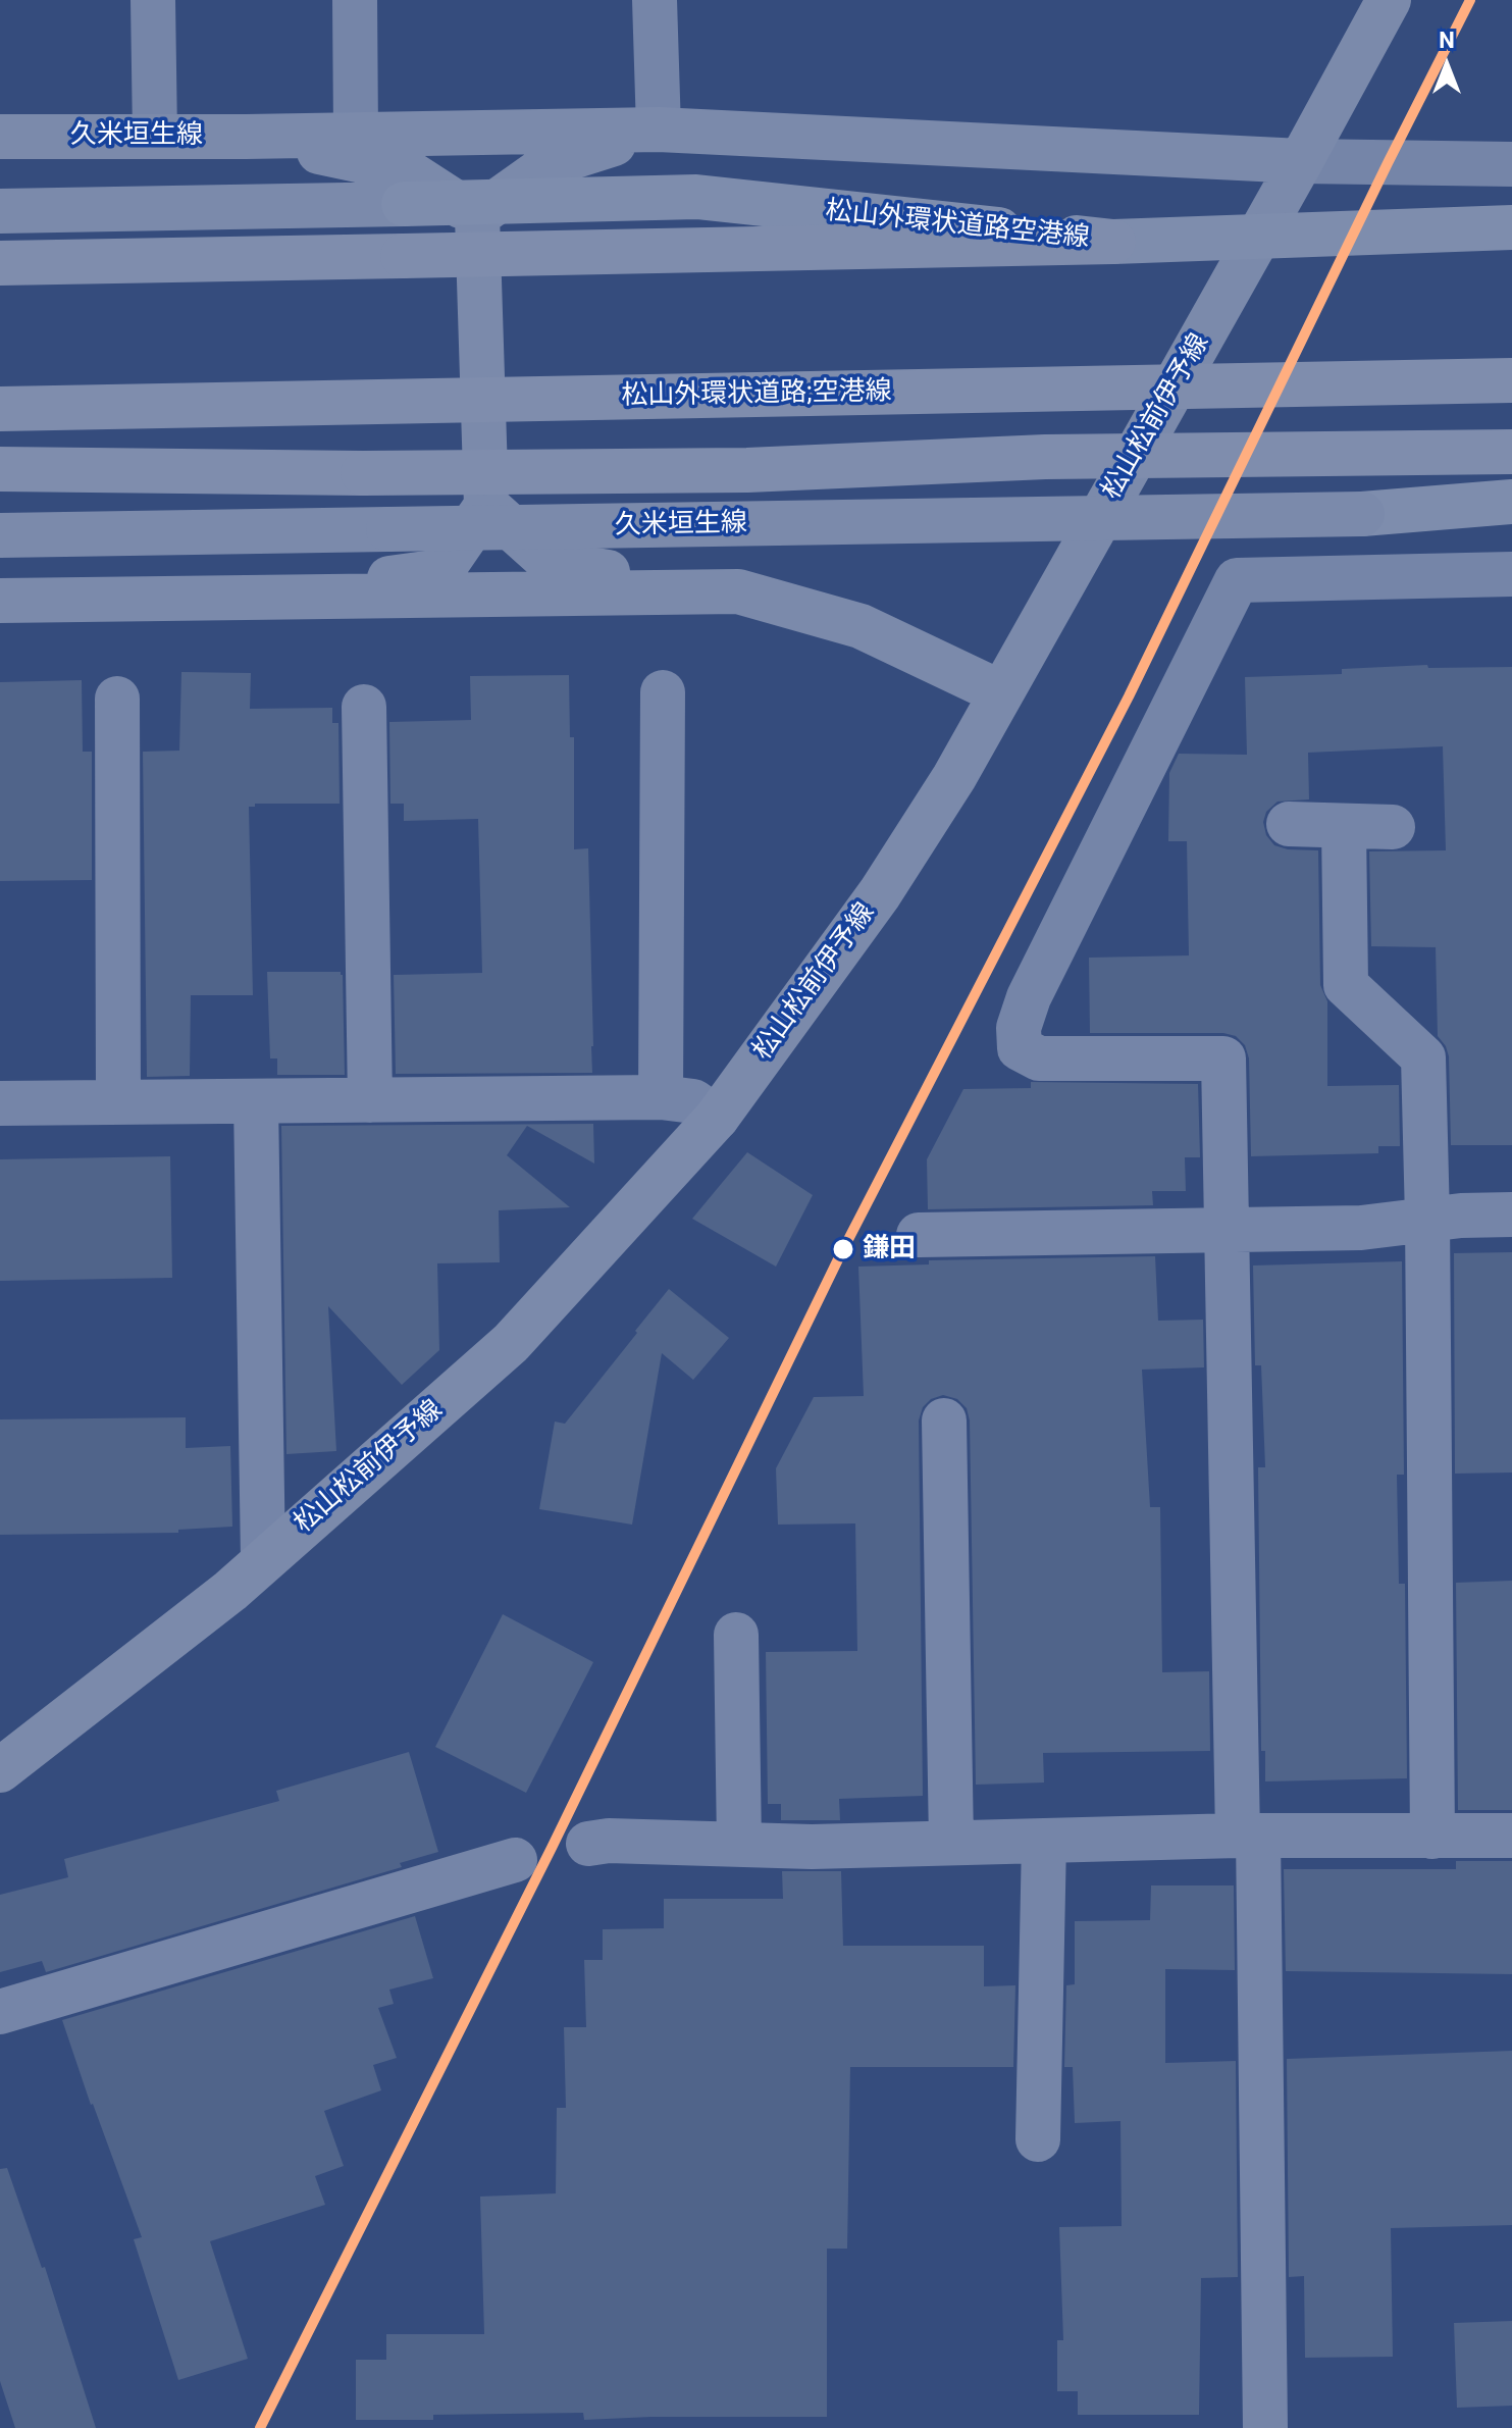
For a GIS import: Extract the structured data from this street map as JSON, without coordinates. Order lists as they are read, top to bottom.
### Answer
{
  "streets": {
    "highway": ["松山外環状道路空港線", "松山外環状道路;空港線"],
    "main road": ["久米垣生線", "松山松前伊予線"]
  },
  "crossings": [
    ["久米垣生線", "松山松前伊予線"]
  ],
  "places": ["鎌田"],
  "north": "top"
}
